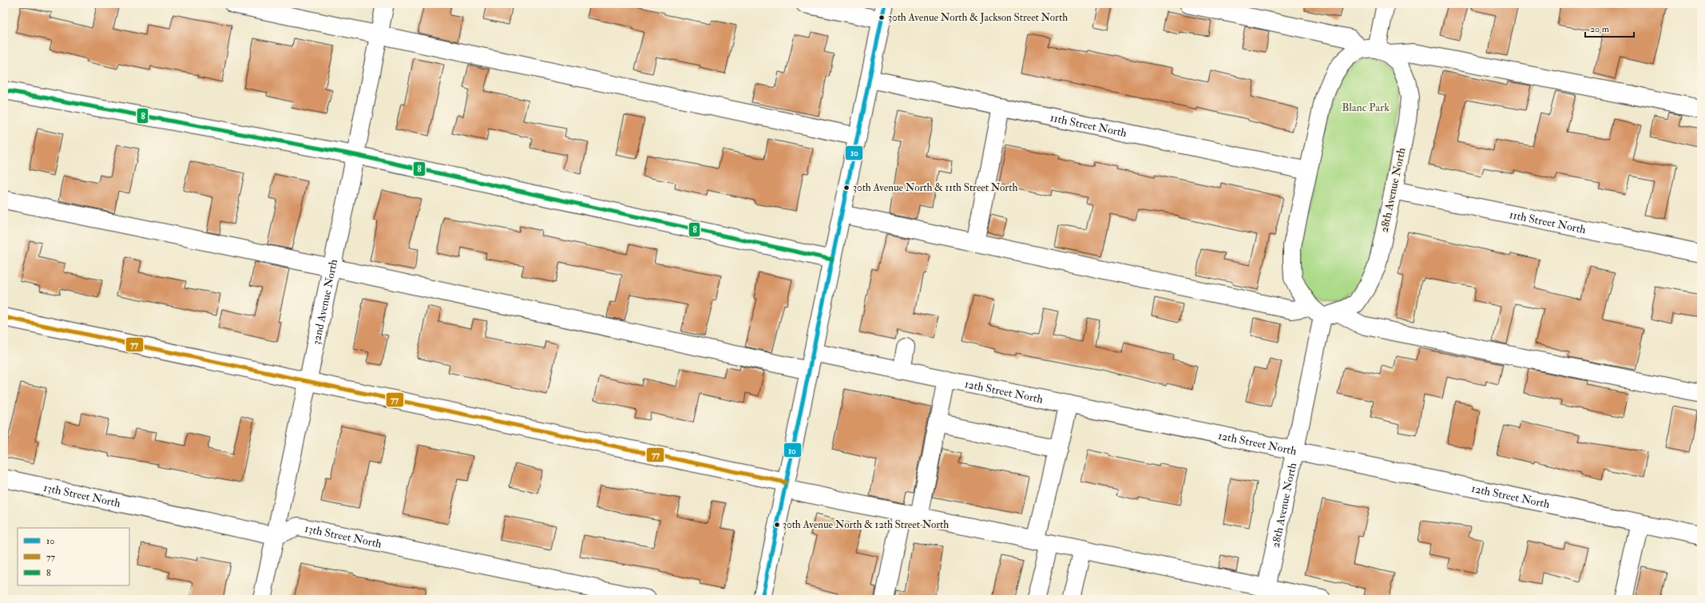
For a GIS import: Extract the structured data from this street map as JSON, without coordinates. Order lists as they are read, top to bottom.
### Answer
{
  "streets": {
    "street": [
      "11th Street North",
      "28th Avenue North",
      "32nd Avenue North",
      "12th Street North",
      "13th Street North"
    ]
  },
  "crossings": [
    ["11th Street North", "28th Avenue North"],
    ["28th Avenue North", "12th Street North"],
    ["32nd Avenue North", "13th Street North"]
  ],
  "parks": ["Blanc Park"],
  "places": ["30th Avenue North & Jackson Street North", "30th Avenue North & 11th Street North", "30th Avenue North & 12th Street North"],
  "lines": ["transit line 10", "transit line 8", "transit line 77"],
  "legend": ["10", "77", "8"],
  "scale_bar": "20 m"
}
